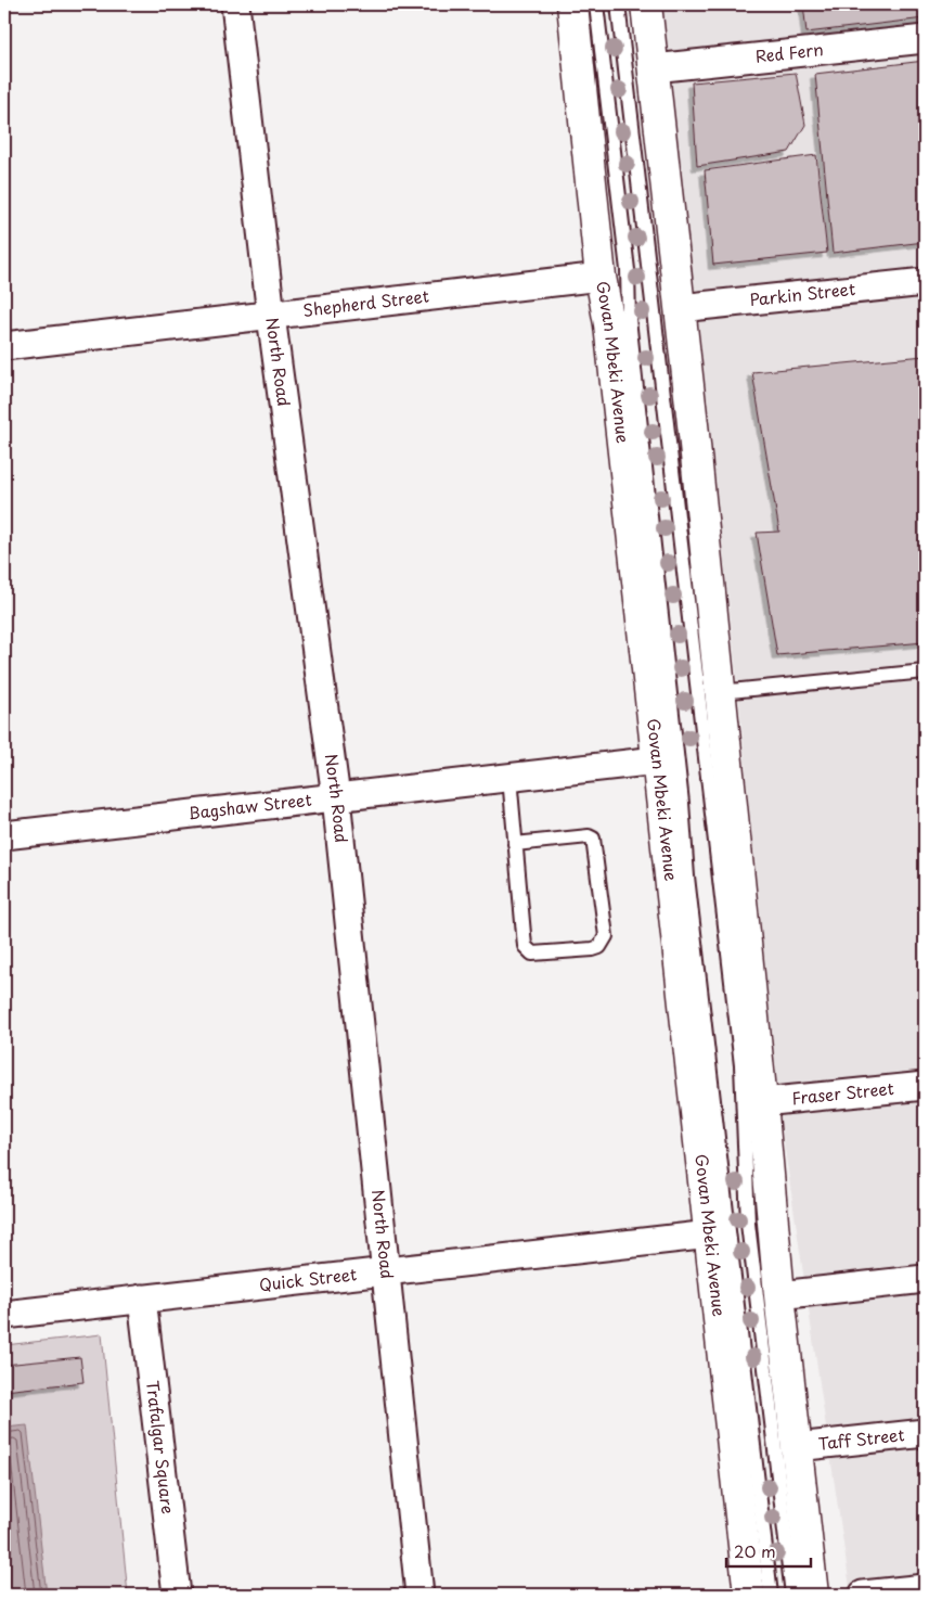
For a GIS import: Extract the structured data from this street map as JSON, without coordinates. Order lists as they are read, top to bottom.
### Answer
{
  "streets": {
    "main road": ["Govan Mbeki Avenue"],
    "street": [
      "Red Fern",
      "Parkin Street",
      "Shepherd Street",
      "North Road",
      "Bagshaw Street",
      "Fraser Street",
      "Quick Street",
      "Taff Street",
      "Trafalgar Square"
    ]
  },
  "crossings": [
    ["Shepherd Street", "North Road"],
    ["Shepherd Street", "Govan Mbeki Avenue"],
    ["North Road", "Bagshaw Street"],
    ["North Road", "Quick Street"],
    ["Govan Mbeki Avenue", "Bagshaw Street"],
    ["Govan Mbeki Avenue", "Quick Street"],
    ["Quick Street", "Trafalgar Square"]
  ],
  "scale_bar": "20 m"
}
